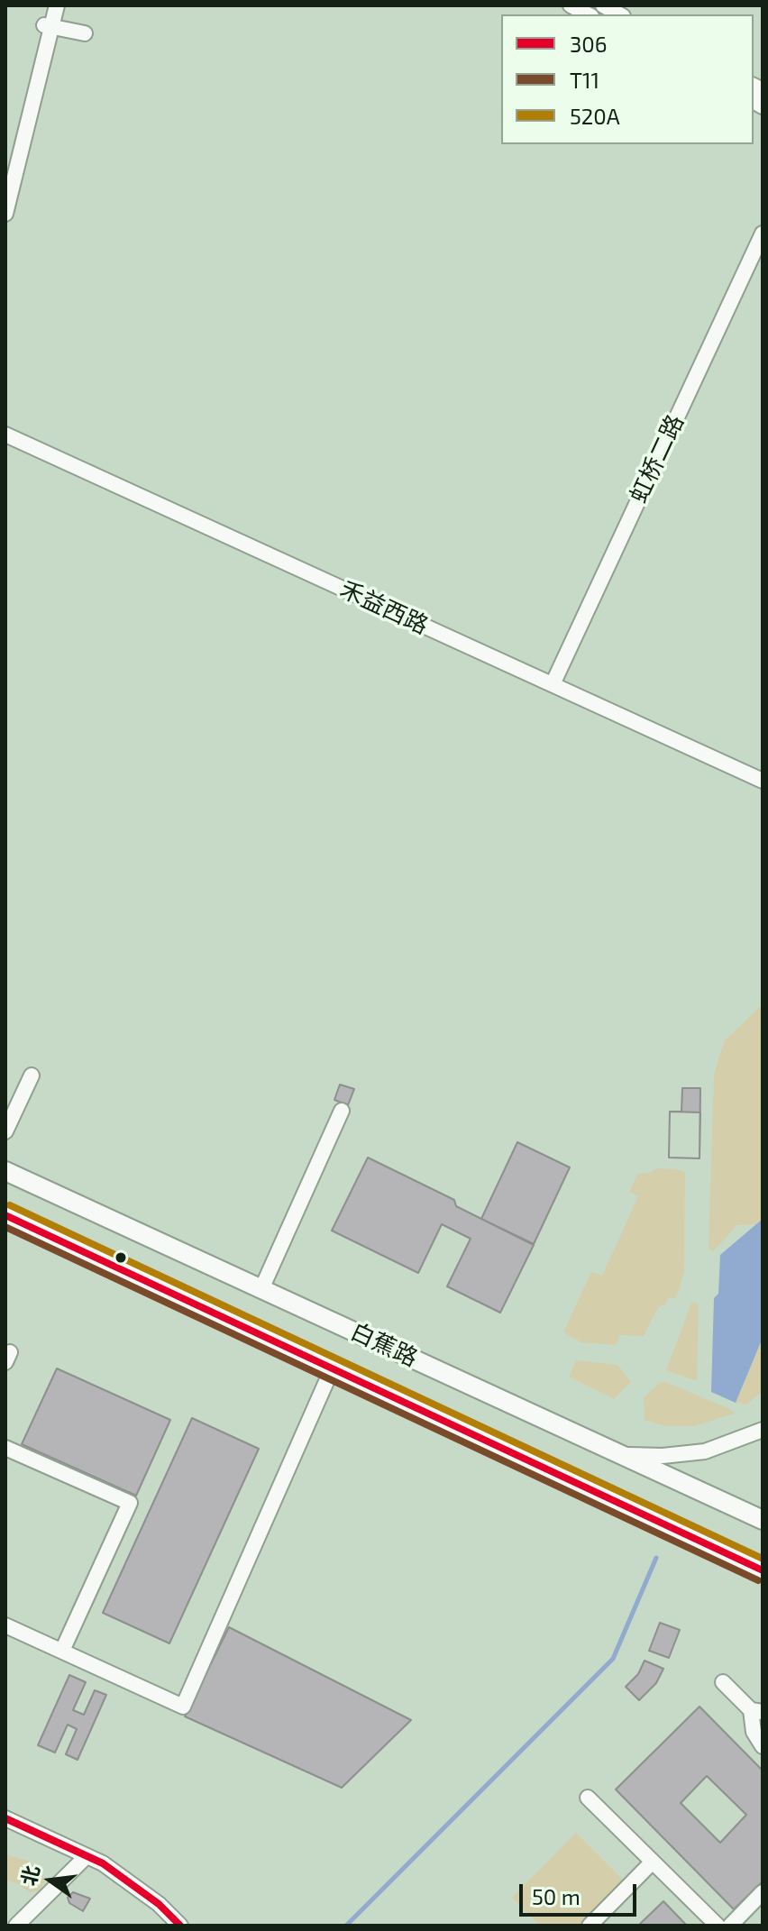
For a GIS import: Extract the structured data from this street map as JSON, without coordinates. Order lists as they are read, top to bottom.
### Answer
{
  "streets": {
    "main road": ["白蕉路"],
    "street": ["虹桥二路", "禾益西路"]
  },
  "crossings": [
    ["虹桥二路", "禾益西路"]
  ],
  "lines": ["transit line 520A", "transit line 306", "transit line T11"],
  "legend": ["306", "T11", "520A"],
  "scale_bar": "50 m",
  "north": "left"
}
